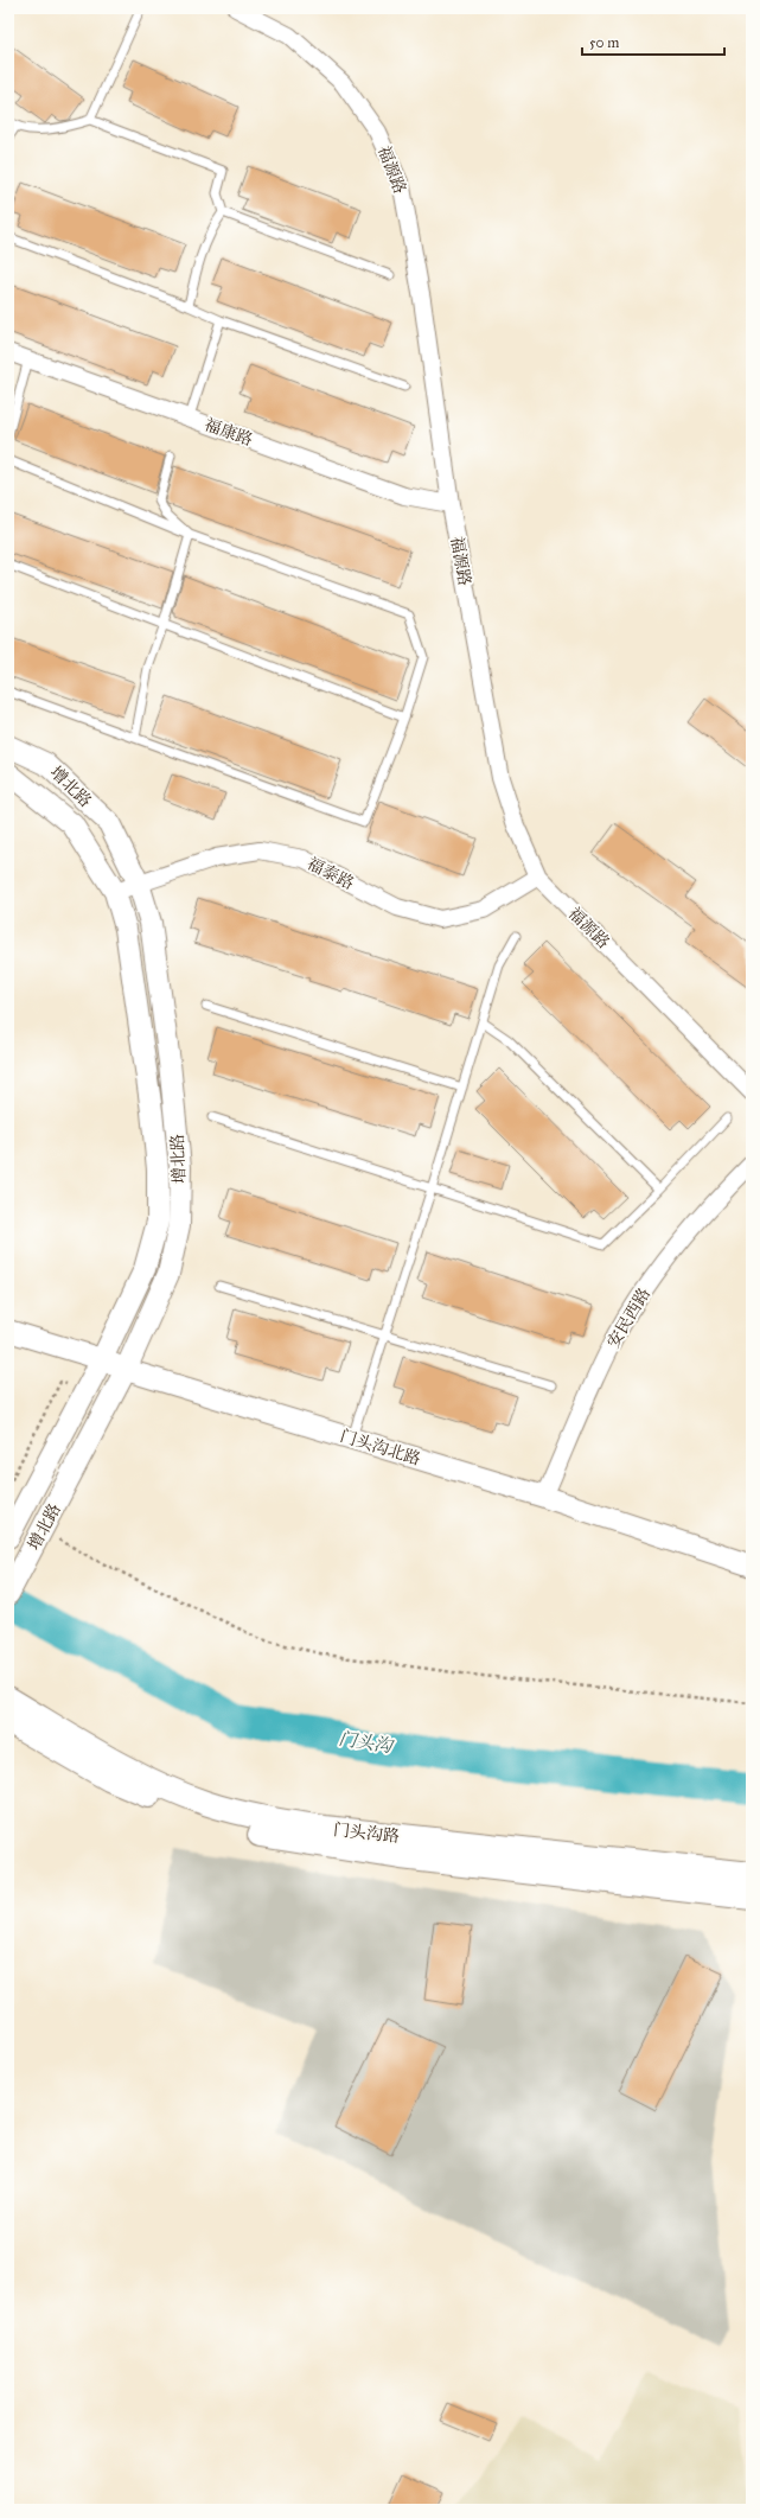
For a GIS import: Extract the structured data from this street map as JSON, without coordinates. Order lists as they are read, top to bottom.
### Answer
{
  "streets": {
    "main road": ["门头沟路"],
    "street": [
      "福源路",
      "福康路",
      "增北路",
      "福泰路",
      "安民西路",
      "门头沟北路"
    ]
  },
  "crossings": [
    ["福源路", "福康路"],
    ["福源路", "福泰路"],
    ["增北路", "福泰路"],
    ["增北路", "门头沟北路"],
    ["安民西路", "门头沟北路"]
  ],
  "water": ["门头沟"],
  "scale_bar": "50 m"
}
